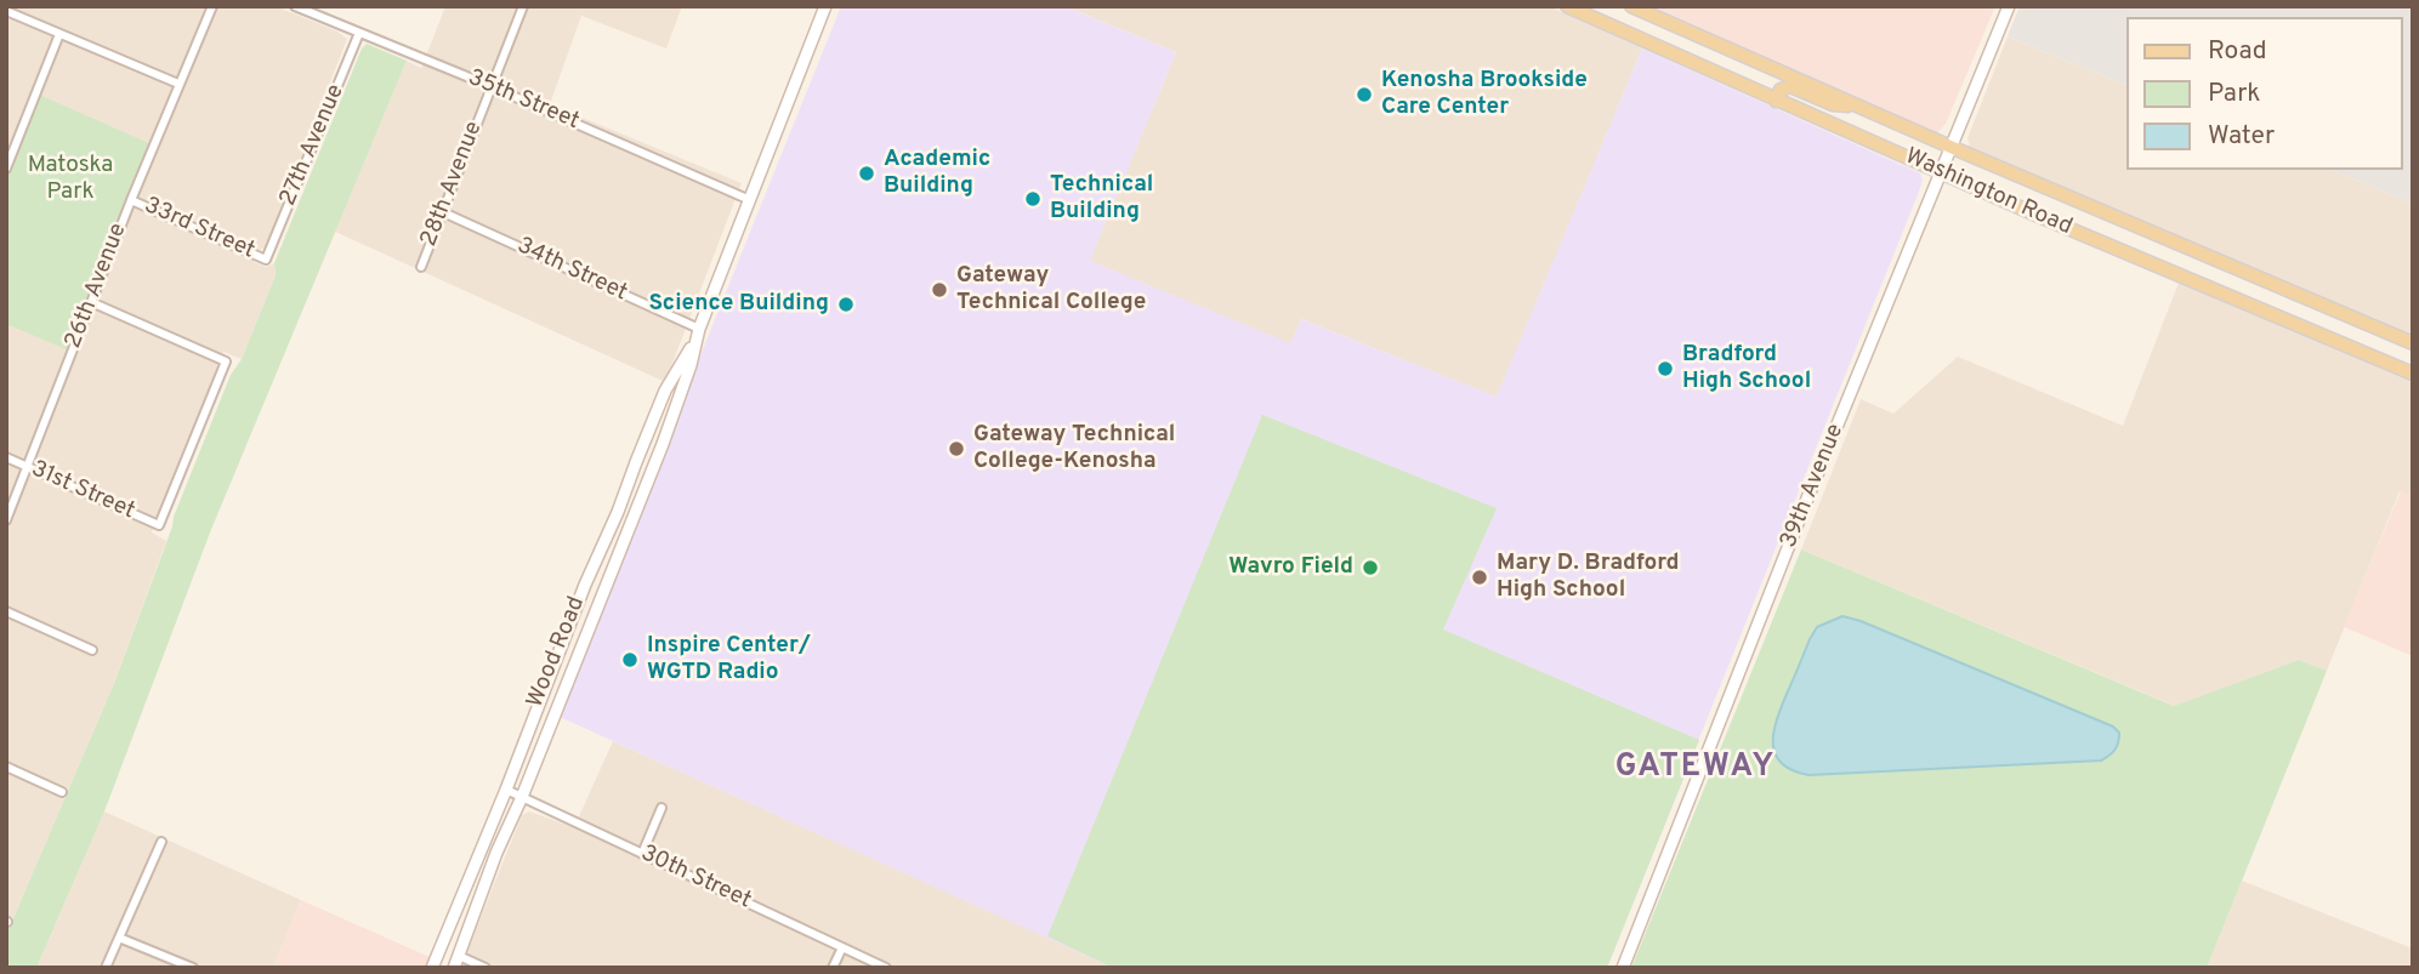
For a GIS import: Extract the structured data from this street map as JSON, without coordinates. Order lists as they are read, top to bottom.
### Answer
{
  "streets": {
    "main road": ["Washington Road"],
    "street": [
      "35th Street",
      "27th Avenue",
      "28th Avenue",
      "33rd Street",
      "34th Street",
      "26th Avenue",
      "39th Avenue",
      "31st Street",
      "Wood Road",
      "30th Street"
    ]
  },
  "crossings": [
    ["35th Street", "27th Avenue"],
    ["35th Street", "28th Avenue"],
    ["35th Street", "Wood Road"],
    ["27th Avenue", "33rd Street"],
    ["28th Avenue", "34th Street"],
    ["Washington Road", "39th Avenue"],
    ["33rd Street", "26th Avenue"],
    ["34th Street", "Wood Road"],
    ["26th Avenue", "31st Street"],
    ["Wood Road", "30th Street"]
  ],
  "districts": ["GATEWAY"],
  "parks": ["Matoska Park"],
  "places": [
    "Kenosha Brookside Care Center",
    "Academic Building",
    "Technical Building",
    "Gateway Technical College",
    "Science Building",
    "Bradford High School",
    "Gateway Technical College-Kenosha",
    "Wavro Field",
    "Mary D. Bradford High School",
    "Inspire Center/ WGTD Radio"
  ],
  "legend": ["Road", "Park", "Water"]
}
